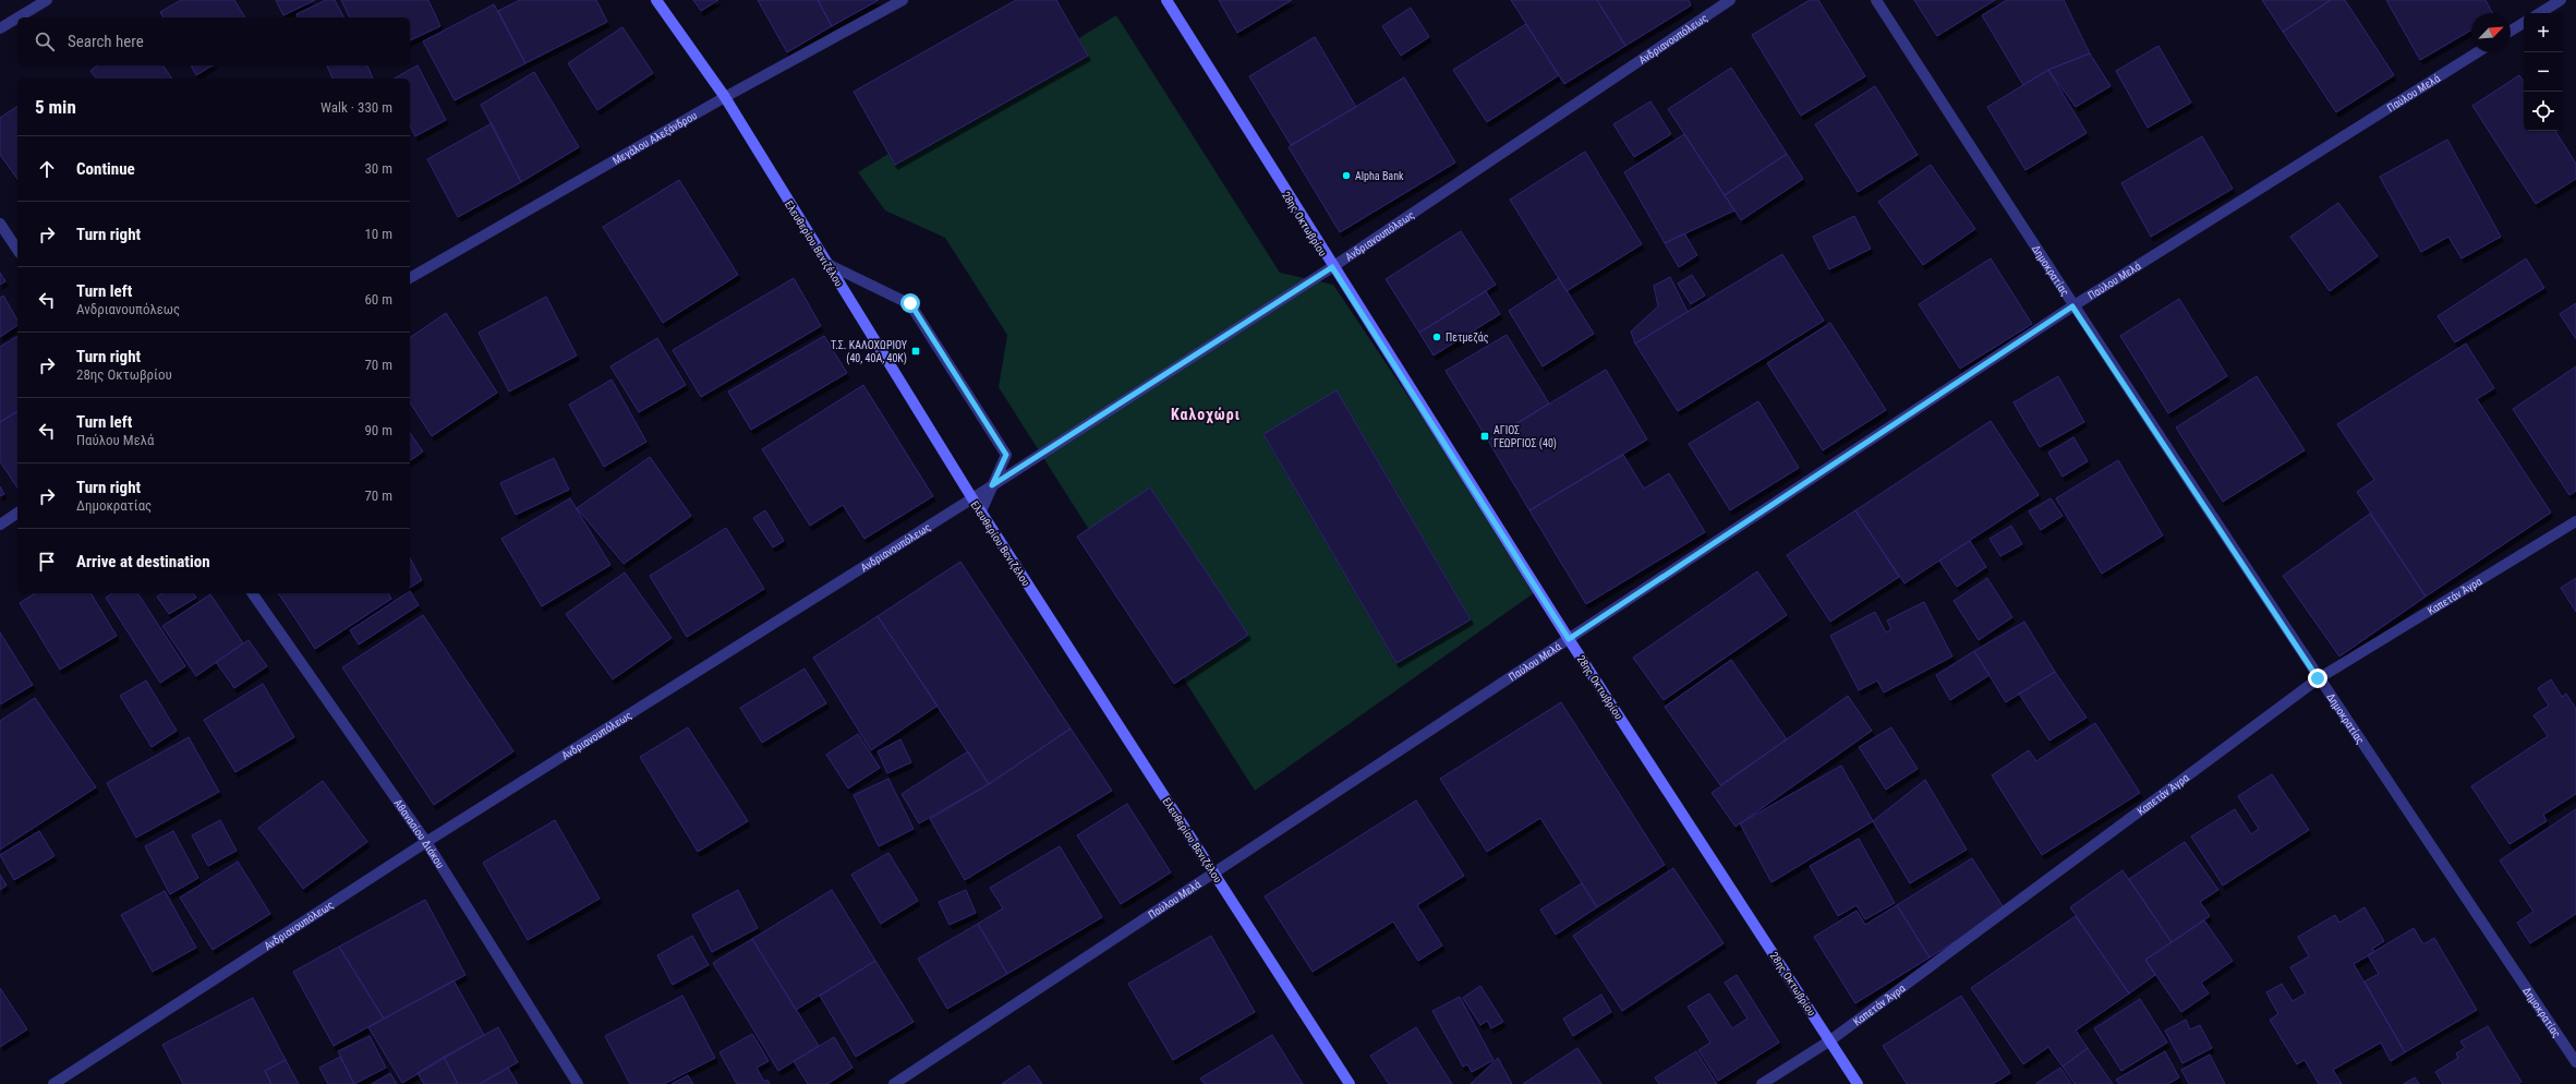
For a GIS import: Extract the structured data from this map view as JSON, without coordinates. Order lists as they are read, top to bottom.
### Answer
{
  "streets": {
    "main road": ["28ης Οκτωβρίου", "Ελευθερίου Βενιζέλου"],
    "street": [
      "Ανδριανουπόλεως",
      "Παύλου Μελά",
      "Μεγάλου Αλεξάνδρου",
      "Δημοκρατίας",
      "Καπετάν Άγρα",
      "Αθανασίου Διάκου"
    ]
  },
  "crossings": [
    ["Ανδριανουπόλεως", "28ης Οκτωβρίου"],
    ["Ανδριανουπόλεως", "Ελευθερίου Βενιζέλου"],
    ["Ανδριανουπόλεως", "Αθανασίου Διάκου"],
    ["Παύλου Μελά", "28ης Οκτωβρίου"],
    ["Παύλου Μελά", "Ελευθερίου Βενιζέλου"],
    ["Παύλου Μελά", "Δημοκρατίας"],
    ["Μεγάλου Αλεξάνδρου", "Ελευθερίου Βενιζέλου"],
    ["28ης Οκτωβρίου", "Καπετάν Άγρα"],
    ["Δημοκρατίας", "Καπετάν Άγρα"]
  ],
  "districts": ["Καλοχώρι"],
  "places": {
    "other": ["Alpha Bank", "Πετμεζάς"],
    "transit": ["Τ.Σ. ΚΑΛΟΧΩΡΙΟΥ (40, 40Α, 40Κ)", "ΑΓΙΟΣ ΓΕΩΡΓΙΟΣ (40)"]
  },
  "north": "top right",
  "page": {
    "map_buttons": ["+", "−"],
    "search": "Search here",
    "heading": ["5 min", "Walk · 330 m"],
    "list": [
      ["Continue", "30 m"],
      ["Turn right", "10 m"],
      ["Turn left", "Ανδριανουπόλεως", "60 m"],
      ["Turn right", "28ης Οκτωβρίου", "70 m"],
      ["Turn left", "Παύλου Μελά", "90 m"],
      ["Turn right", "Δημοκρατίας", "70 m"],
      "Arrive at destination"
    ]
  }
}
